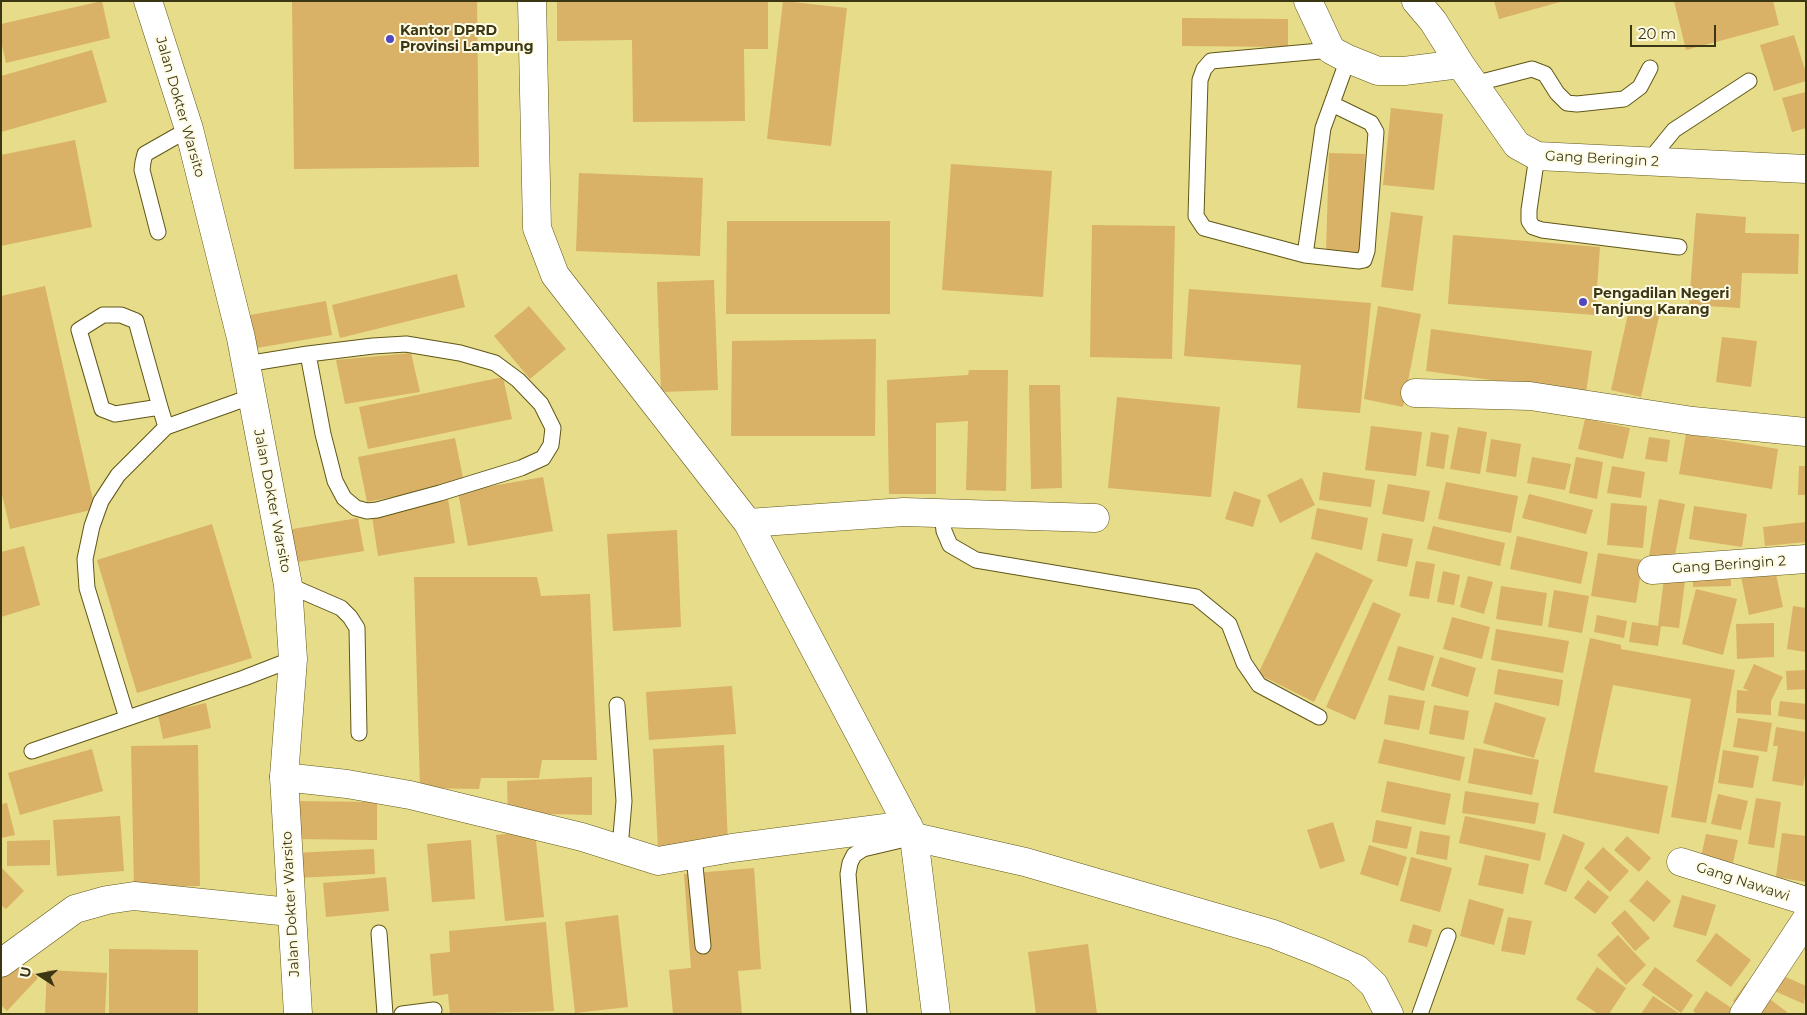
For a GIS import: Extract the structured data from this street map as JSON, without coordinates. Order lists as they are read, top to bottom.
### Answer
{
  "streets": {
    "street": ["Jalan Dokter Warsito", "Gang Beringin 2", "Gang Nawawi"]
  },
  "places": ["Kantor DPRD Provinsi Lampung", "Pengadilan Negeri Tanjung Karang"],
  "scale_bar": "20 m",
  "north": "left"
}
